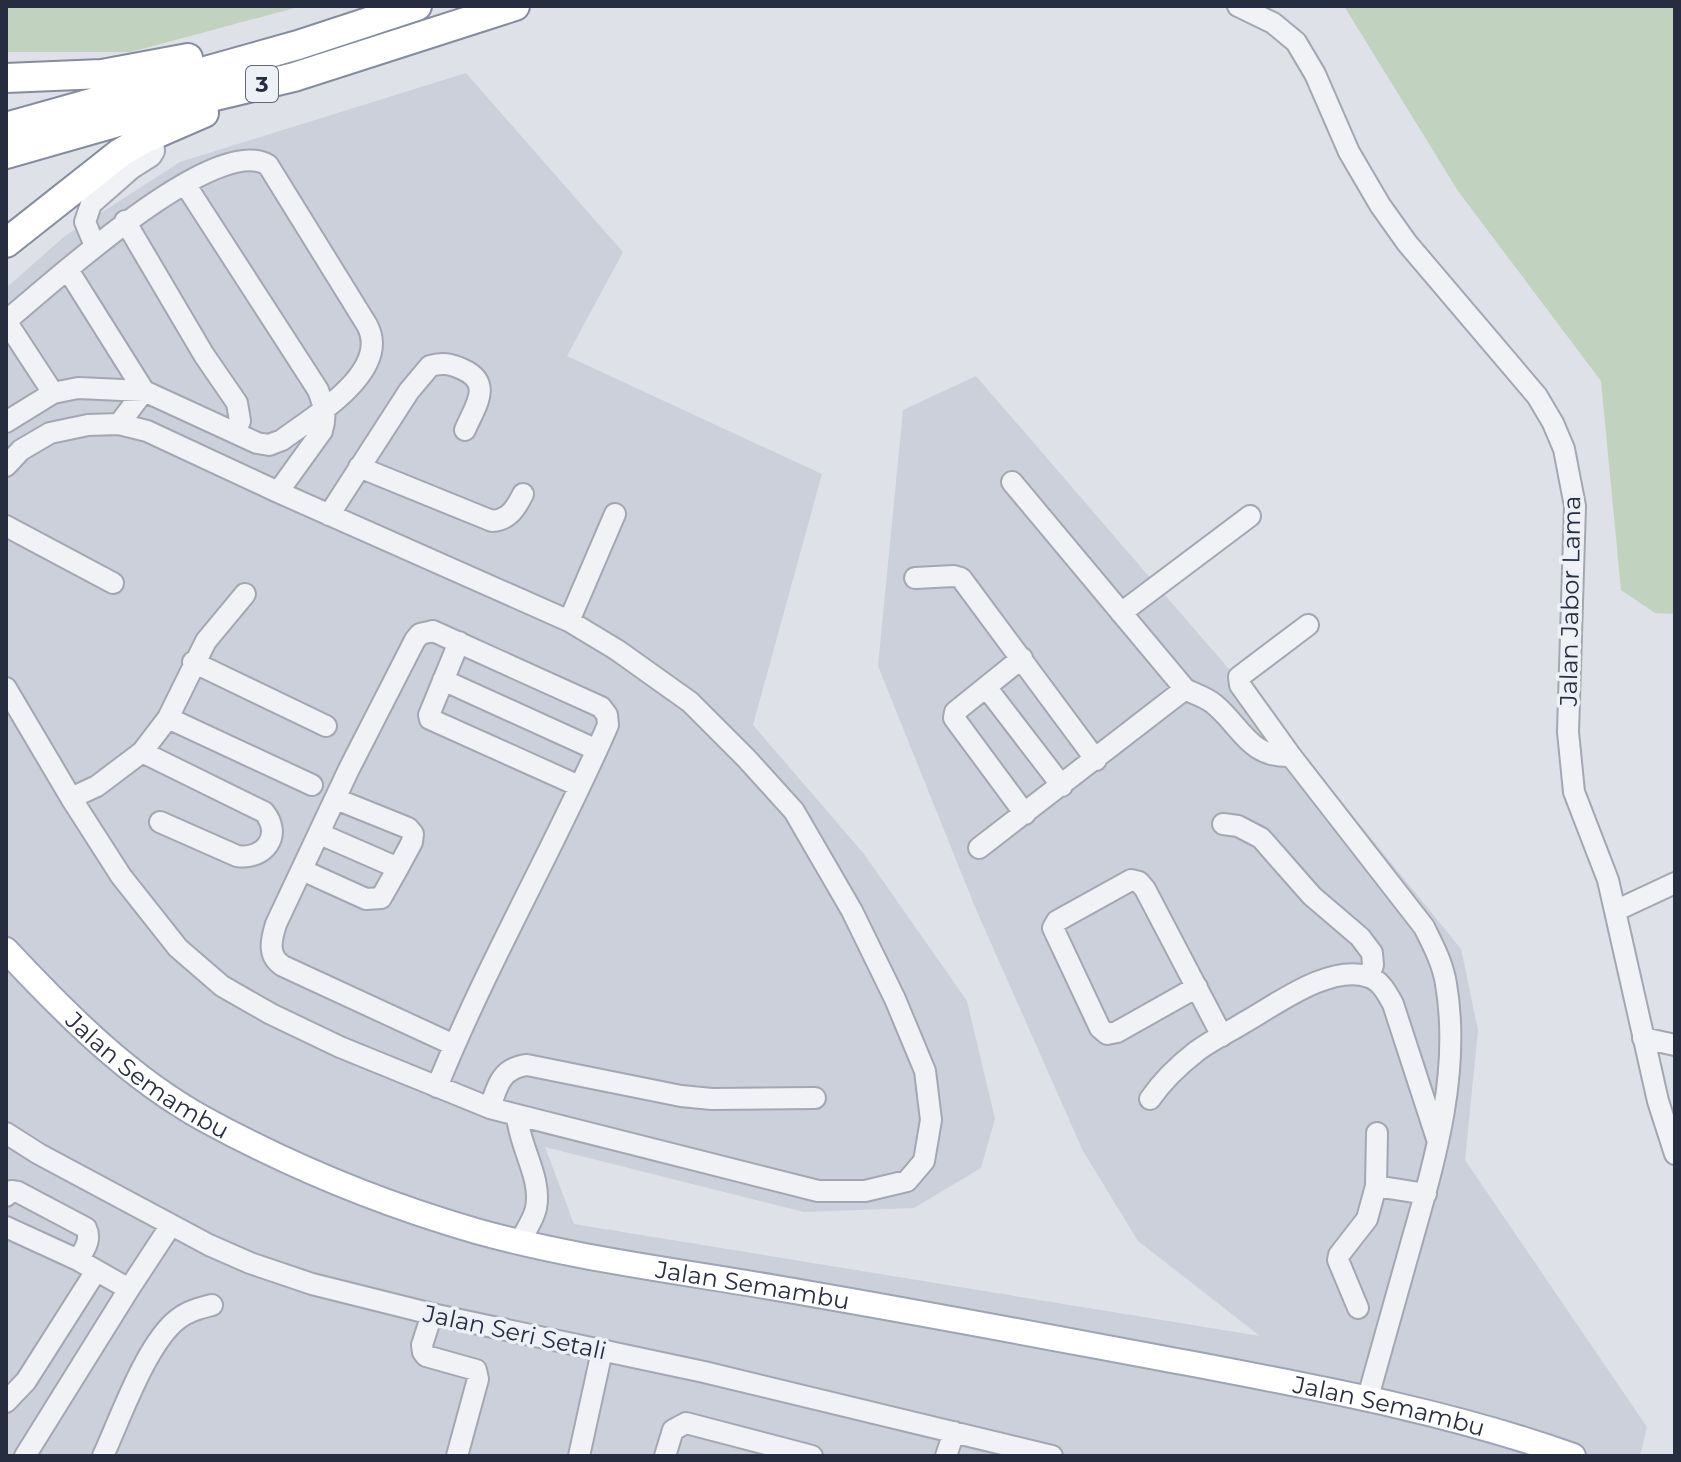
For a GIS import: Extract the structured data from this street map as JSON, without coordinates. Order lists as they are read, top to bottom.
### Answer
{
  "streets": {
    "highway": ["3"],
    "main road": ["Jalan Semambu"],
    "street": ["Jalan Jabor Lama", "Jalan Seri Setali"]
  }
}
